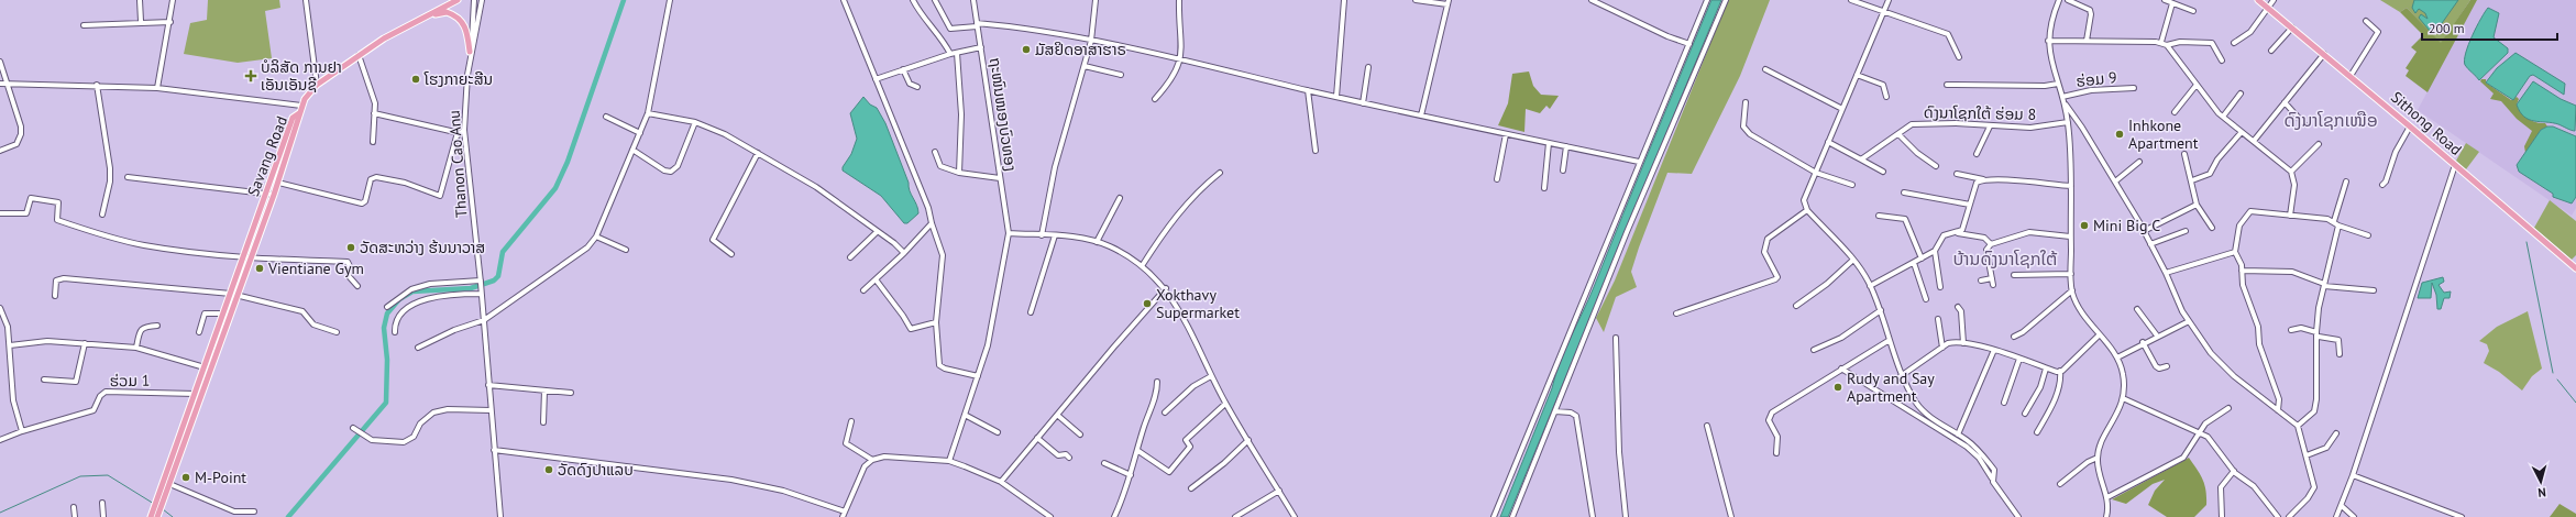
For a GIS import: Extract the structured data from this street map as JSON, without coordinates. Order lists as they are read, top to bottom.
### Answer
{
  "streets": {
    "main road": ["Sithong Road", "Savang Road"],
    "street": [
      "ຮ່ອມ 9",
      "ດົງນາໂຊກໃຕ້ ຮ່ອມ 8",
      "ຖະໜົນໜອງບົວທອງ",
      "Thanon Cao Anu",
      "ຮ່ວມ 1"
    ]
  },
  "crossings": [
    ["Savang Road", "ຮ່ວມ 1"]
  ],
  "districts": ["ດົງນາໂຊກເໜືອ", "ບ້ານດົງນາໂຊກໃຕ້"],
  "places": {
    "other": [
      "ມັສຢິດອາສາຮາຣ",
      "ໂຮງກາຍະສີນ",
      "Inhkone Apartment",
      "Mini Big C",
      "ວັດສະຫວ່າງ ຮ້ນນາວາສ",
      "Vientiane Gym",
      "Xokthavy Supermarket",
      "Rudy and Say Apartment",
      "ວັດດົງປາແລບ",
      "M-Point"
    ],
    "health": ["ບໍລິສັດ ການຢາ ເອັນເອັນຊີ"]
  },
  "scale_bar": "200 m",
  "north": "bottom"
}
